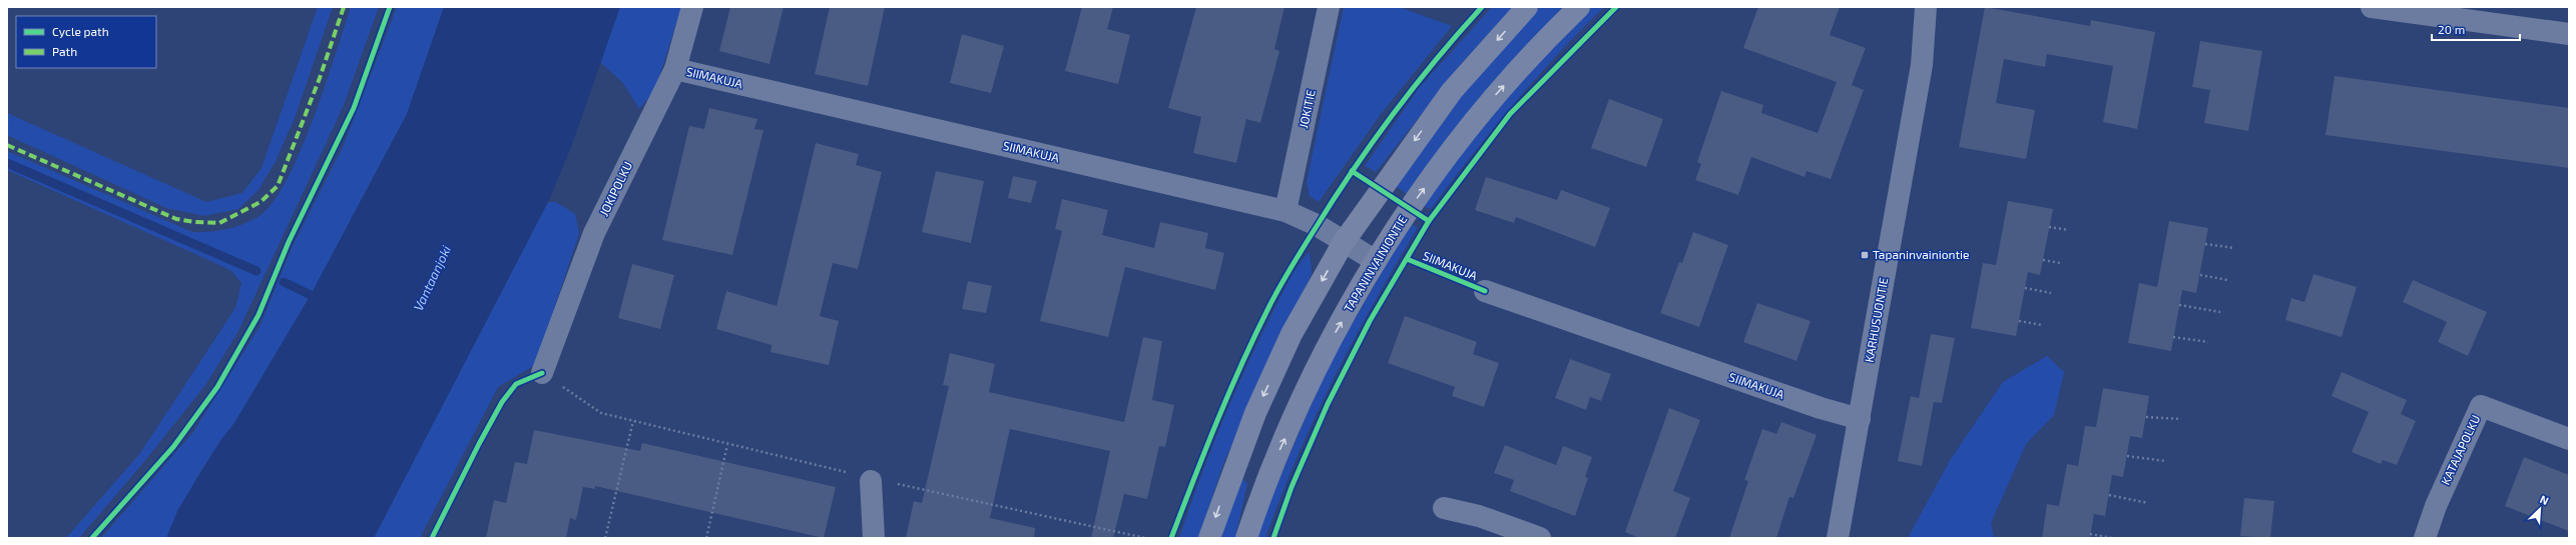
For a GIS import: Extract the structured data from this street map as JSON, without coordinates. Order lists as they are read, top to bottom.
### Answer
{
  "streets": {
    "main road": ["TAPANINVAINIONTIE"],
    "street": [
      "SIIMAKUJA",
      "JOKITIE",
      "JOKIPOLKU",
      "KARHUSUONTIE",
      "KATAJAPOLKU"
    ]
  },
  "crossings": [
    ["SIIMAKUJA", "JOKITIE"],
    ["SIIMAKUJA", "JOKIPOLKU"],
    ["SIIMAKUJA", "TAPANINVAINIONTIE"],
    ["SIIMAKUJA", "KARHUSUONTIE"]
  ],
  "water": ["Vantaanjoki"],
  "places": {
    "transit": ["Tapaninvainiontie"]
  },
  "legend": ["Cycle path", "Path"],
  "scale_bar": "20 m",
  "north": "top right"
}
